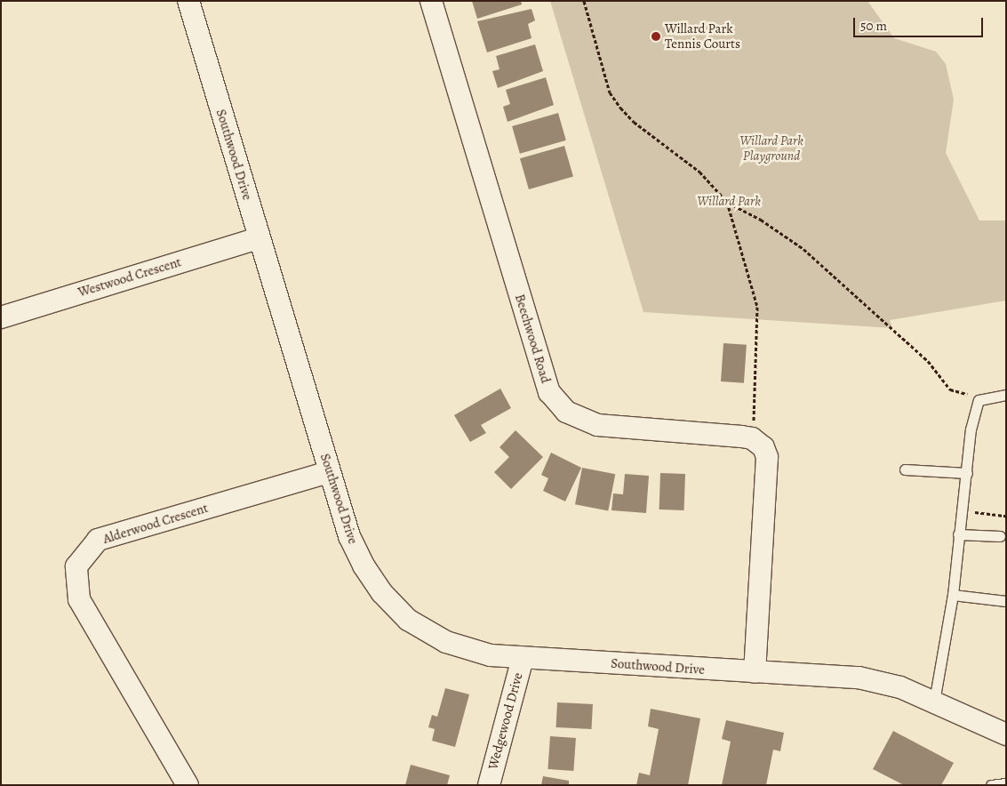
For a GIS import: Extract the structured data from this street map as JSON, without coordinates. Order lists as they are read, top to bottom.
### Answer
{
  "streets": {
    "street": [
      "Southwood Drive",
      "Westwood Crescent",
      "Beechwood Road",
      "Alderwood Crescent",
      "Wedgewood Drive"
    ]
  },
  "crossings": [
    ["Southwood Drive", "Westwood Crescent"],
    ["Southwood Drive", "Alderwood Crescent"],
    ["Southwood Drive", "Wedgewood Drive"]
  ],
  "parks": ["Willard Park Playground", "Willard Park"],
  "places": ["Willard Park Tennis Courts"],
  "scale_bar": "50 m"
}
